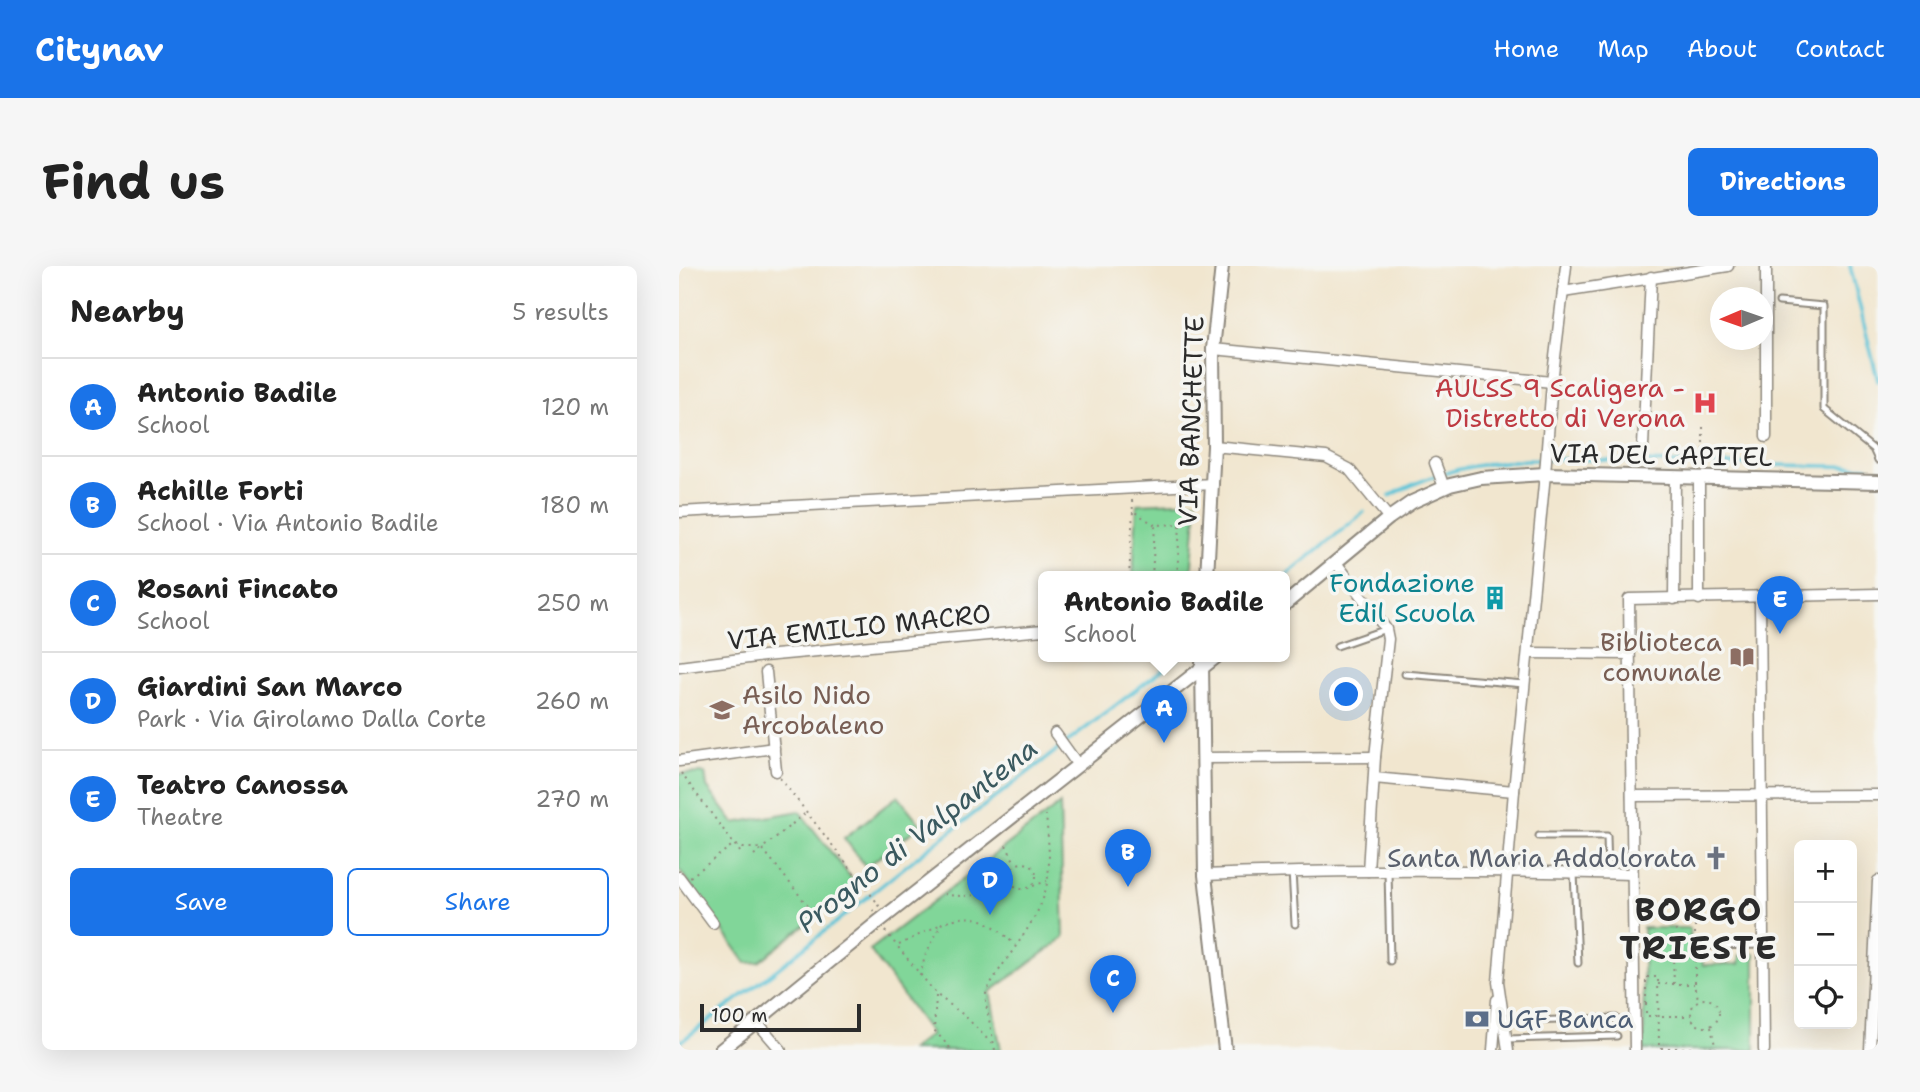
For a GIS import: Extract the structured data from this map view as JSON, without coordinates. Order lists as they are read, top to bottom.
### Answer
{
  "streets": {
    "street": ["VIA BANCHETTE", "VIA DEL CAPITEL", "VIA EMILIO MACRO"]
  },
  "districts": ["BORGO TRIESTE"],
  "water": ["Progno di Valpantena"],
  "places": {
    "hospital": ["AULSS 9 Scaligera - Distretto di Verona"],
    "building": ["Fondazione Edil Scuola"],
    "library": ["Biblioteca comunale"],
    "school or university": ["Asilo Nido Arcobaleno"],
    "church": ["Santa Maria Addolorata"],
    "bank": ["UGF Banca"]
  },
  "scale_bar": "100 m",
  "north": "left",
  "page": {
    "header": "Citynav",
    "nav": [
      "Home",
      "Map",
      "About",
      "Contact"
    ],
    "buttons": [
      "Directions",
      ["Save", "Share"]
    ],
    "title": "Find us",
    "heading": ["Nearby", "5 results"],
    "list": [
      {
        "mark": "A",
        "name": "Antonio Badile",
        "note": "School",
        "value": "120 m"
      },
      {
        "mark": "B",
        "name": "Achille Forti",
        "note": "School · Via Antonio Badile",
        "value": "180 m"
      },
      {
        "mark": "C",
        "name": "Rosani Fincato",
        "note": "School",
        "value": "250 m"
      },
      {
        "mark": "D",
        "name": "Giardini San Marco",
        "note": "Park · Via Girolamo Dalla Corte",
        "value": "260 m"
      },
      {
        "mark": "E",
        "name": "Teatro Canossa",
        "note": "Theatre",
        "value": "270 m"
      }
    ],
    "popup": ["Antonio Badile", "School"],
    "pins": [
      "E",
      "A",
      "B",
      "D",
      "C"
    ],
    "map_buttons": ["+", "−"],
    "scale": "100 m"
  }
}
